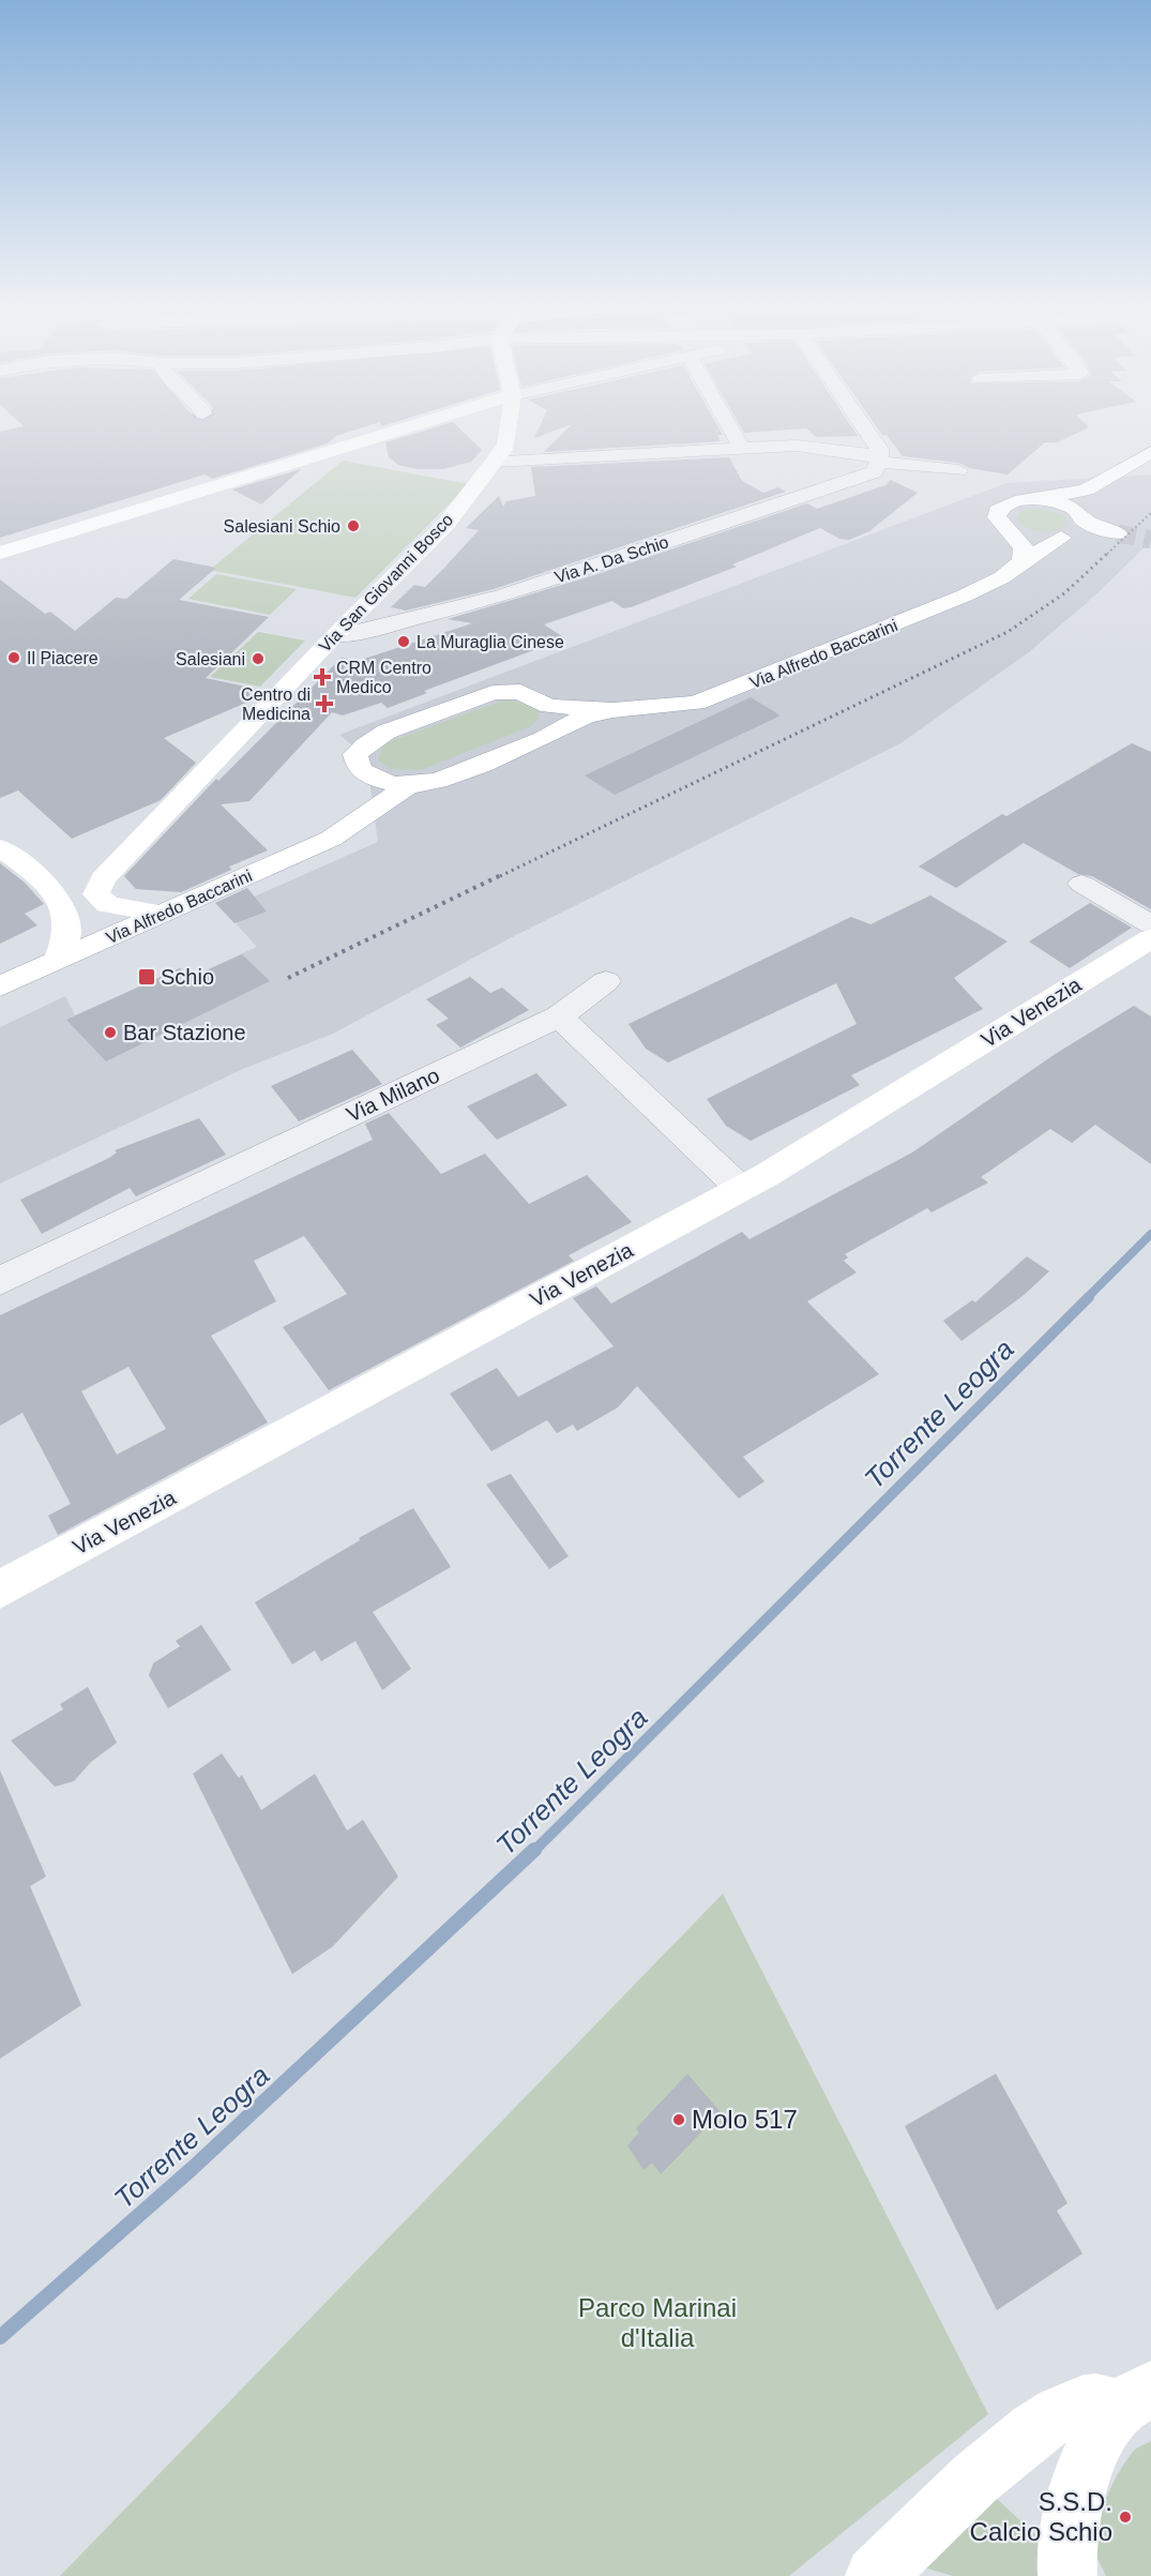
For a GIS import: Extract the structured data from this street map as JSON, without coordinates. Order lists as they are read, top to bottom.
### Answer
{
  "streets": {
    "street": [
      "Via A. Da Schio",
      "Via San Giovanni Bosco",
      "Via Alfredo Baccarini",
      "Via Venezia",
      "Via Milano"
    ]
  },
  "crossings": [
    ["Via A. Da Schio", "Via San Giovanni Bosco"]
  ],
  "water": ["Torrente Leogra"],
  "parks": ["Parco Marinai d'Italia"],
  "places": {
    "other": [
      "Salesiani Schio",
      "La Muraglia Cinese",
      "Il Piacere",
      "Salesiani",
      "Bar Stazione",
      "Molo 517",
      "S.S.D. Calcio Schio"
    ],
    "health": ["CRM Centro Medico", "Centro di Medicina"],
    "transit": ["Schio"]
  }
}
